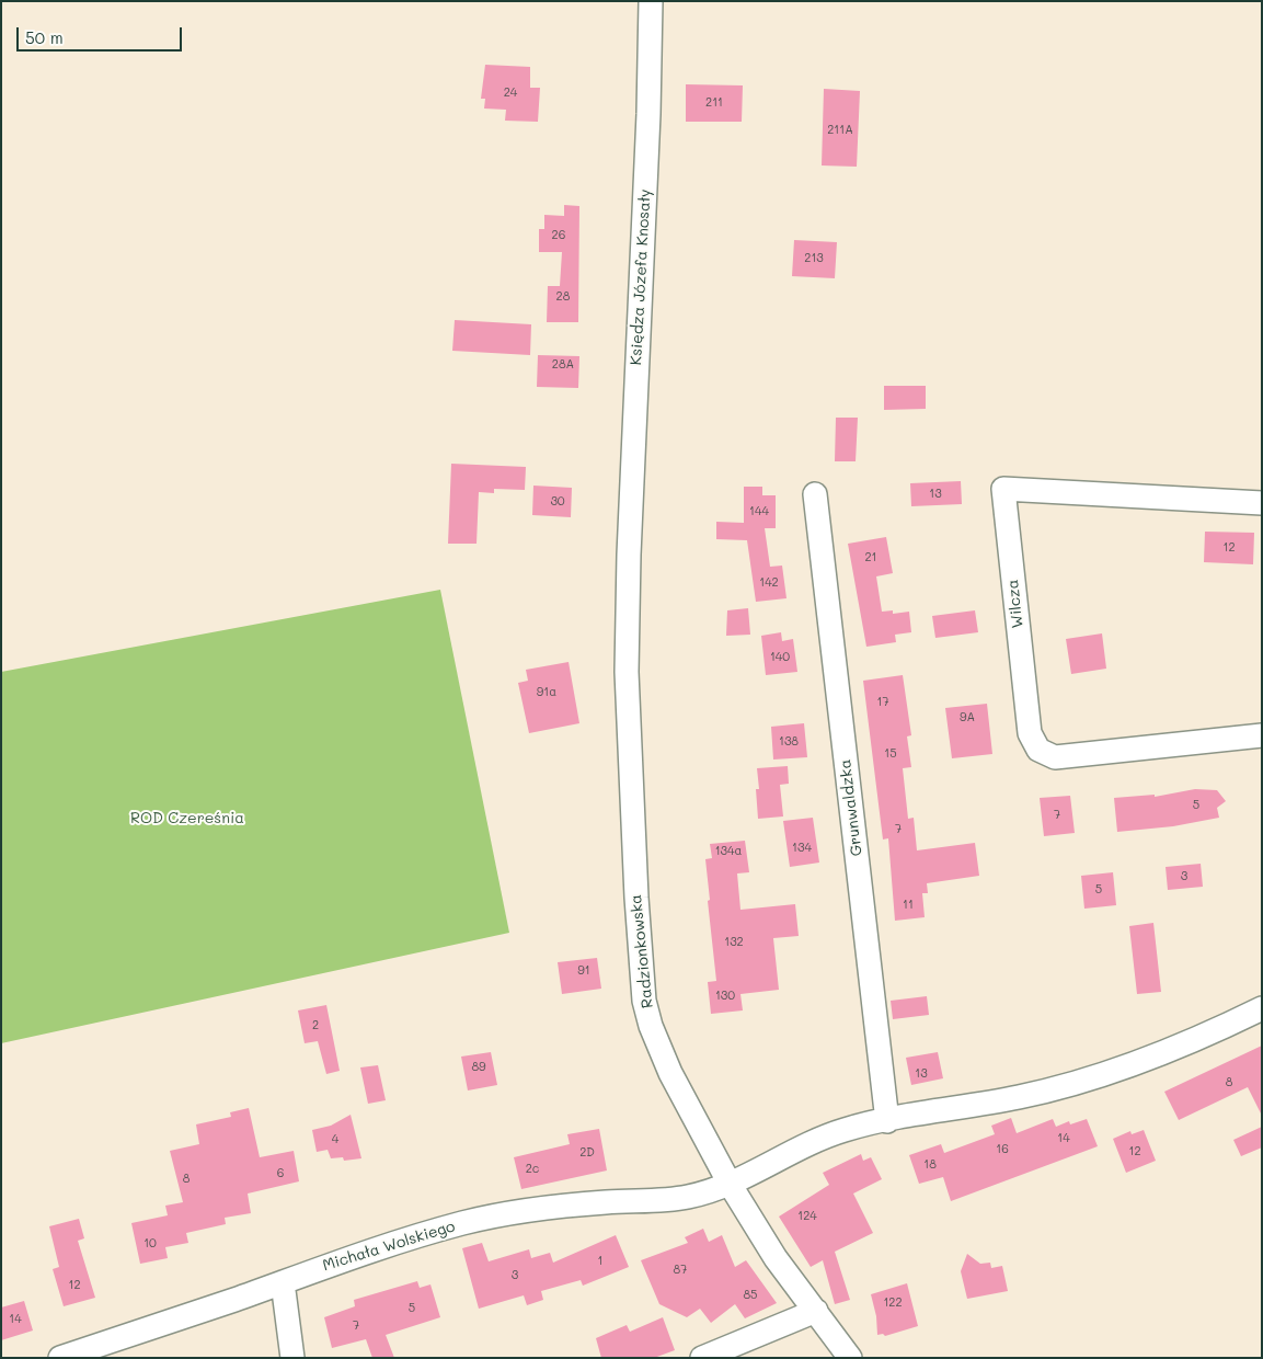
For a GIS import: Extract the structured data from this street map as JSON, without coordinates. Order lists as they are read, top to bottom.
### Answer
{
  "streets": {
    "street": [
      "Księdza Józefa Knosały",
      "Wilcza",
      "Grunwaldzka",
      "Radzionkowska",
      "Michała Wolskiego"
    ]
  },
  "crossings": [
    ["Księdza Józefa Knosały", "Radzionkowska"],
    ["Radzionkowska", "Michała Wolskiego"]
  ],
  "parks": ["ROD Czereśnia"],
  "house_numbers": [
    "24",
    "211",
    "211A",
    "26",
    "213",
    "28",
    "28A",
    "13",
    "30",
    "144",
    "12",
    "21",
    "142",
    "140",
    "91a",
    "17",
    "9A",
    "138",
    "15",
    "5",
    "7",
    "7",
    "134",
    "134a",
    "3",
    "5",
    "11",
    "132",
    "91",
    "130",
    "2",
    "89",
    "13",
    "8",
    "14",
    "4",
    "16",
    "12",
    "2D",
    "18",
    "2c",
    "6",
    "8",
    "124",
    "10",
    "1",
    "87",
    "3",
    "12",
    "85",
    "122",
    "5",
    "14",
    "7"
  ],
  "scale_bar": "50 m"
}
